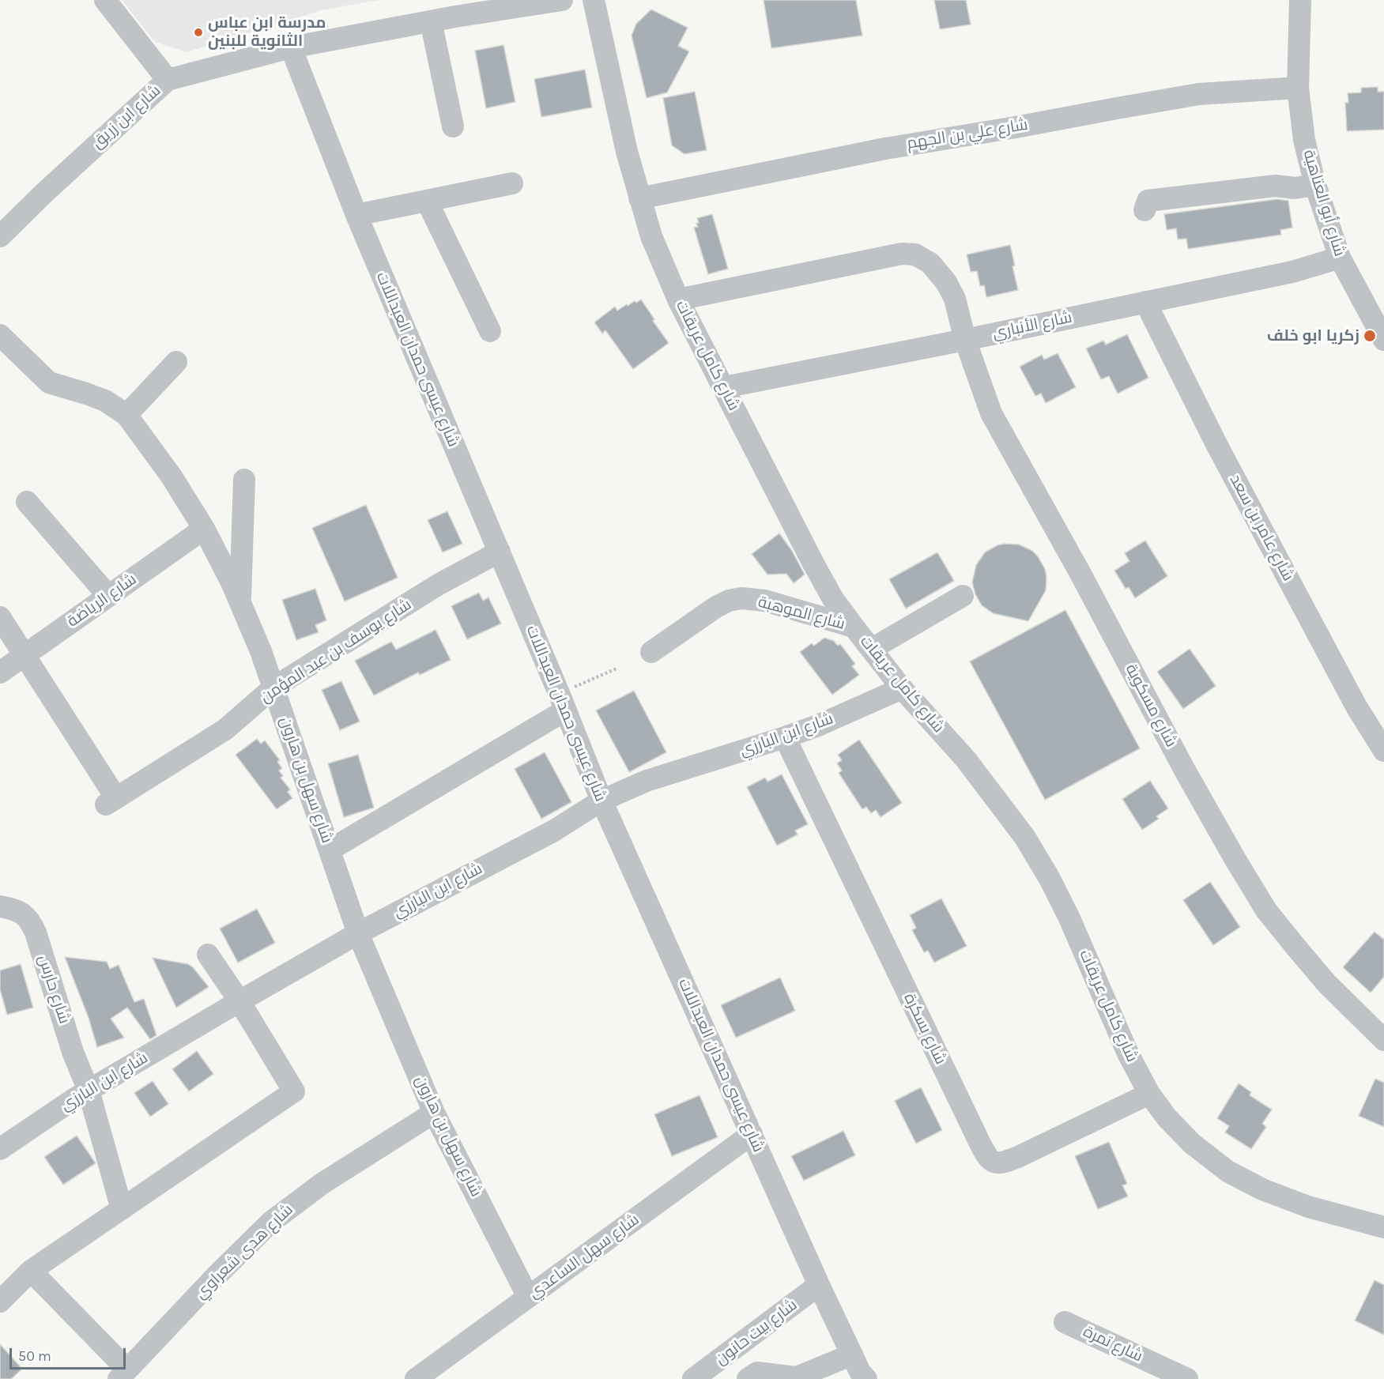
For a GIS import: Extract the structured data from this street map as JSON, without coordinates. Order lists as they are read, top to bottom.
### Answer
{
  "streets": {
    "street": [
      "شارع ابن زريق",
      "شارع علي بن الجهم",
      "شارع أبو العتاهية",
      "شارع الأنباري",
      "شارع كامل عريقات",
      "شارع عيسى حمدان العبداللات",
      "شارع عامر بن سعد",
      "شارع الرياضة",
      "شارع الموهبة",
      "شارع يوسف بن عبد المؤمن",
      "شارع مسكوية",
      "شارع ابن البارزي",
      "شارع سهل بن هارون",
      "شارع حارس",
      "شارع بسكرة",
      "شارع هدى شعراوي",
      "شارع سهل الساعدي",
      "شارع بيت حانون",
      "شارع تمرة"
    ]
  },
  "crossings": [
    ["شارع ابن زريق", "شارع عيسى حمدان العبداللات"],
    ["شارع علي بن الجهم", "شارع أبو العتاهية"],
    ["شارع علي بن الجهم", "شارع كامل عريقات"],
    ["شارع أبو العتاهية", "شارع الأنباري"],
    ["شارع الأنباري", "شارع كامل عريقات"],
    ["شارع الأنباري", "شارع عامر بن سعد"],
    ["شارع الأنباري", "شارع مسكوية"],
    ["شارع كامل عريقات", "شارع الموهبة"],
    ["شارع كامل عريقات", "شارع مسكوية"],
    ["شارع كامل عريقات", "شارع ابن البارزي"],
    ["شارع كامل عريقات", "شارع بسكرة"],
    ["شارع عيسى حمدان العبداللات", "شارع يوسف بن عبد المؤمن"],
    ["شارع عيسى حمدان العبداللات", "شارع ابن البارزي"],
    ["شارع عيسى حمدان العبداللات", "شارع سهل الساعدي"],
    ["شارع عيسى حمدان العبداللات", "شارع بيت حانون"],
    ["شارع الرياضة", "شارع يوسف بن عبد المؤمن"],
    ["شارع الرياضة", "شارع سهل بن هارون"],
    ["شارع يوسف بن عبد المؤمن", "شارع سهل بن هارون"],
    ["شارع ابن البارزي", "شارع سهل بن هارون"],
    ["شارع ابن البارزي", "شارع حارس"],
    ["شارع ابن البارزي", "شارع بسكرة"],
    ["شارع سهل بن هارون", "شارع هدى شعراوي"],
    ["شارع سهل بن هارون", "شارع سهل الساعدي"]
  ],
  "places": ["مدرسة ابن عباس الثانوية للبنين", "زكريا ابو خلف"],
  "scale_bar": "50 m"
}
